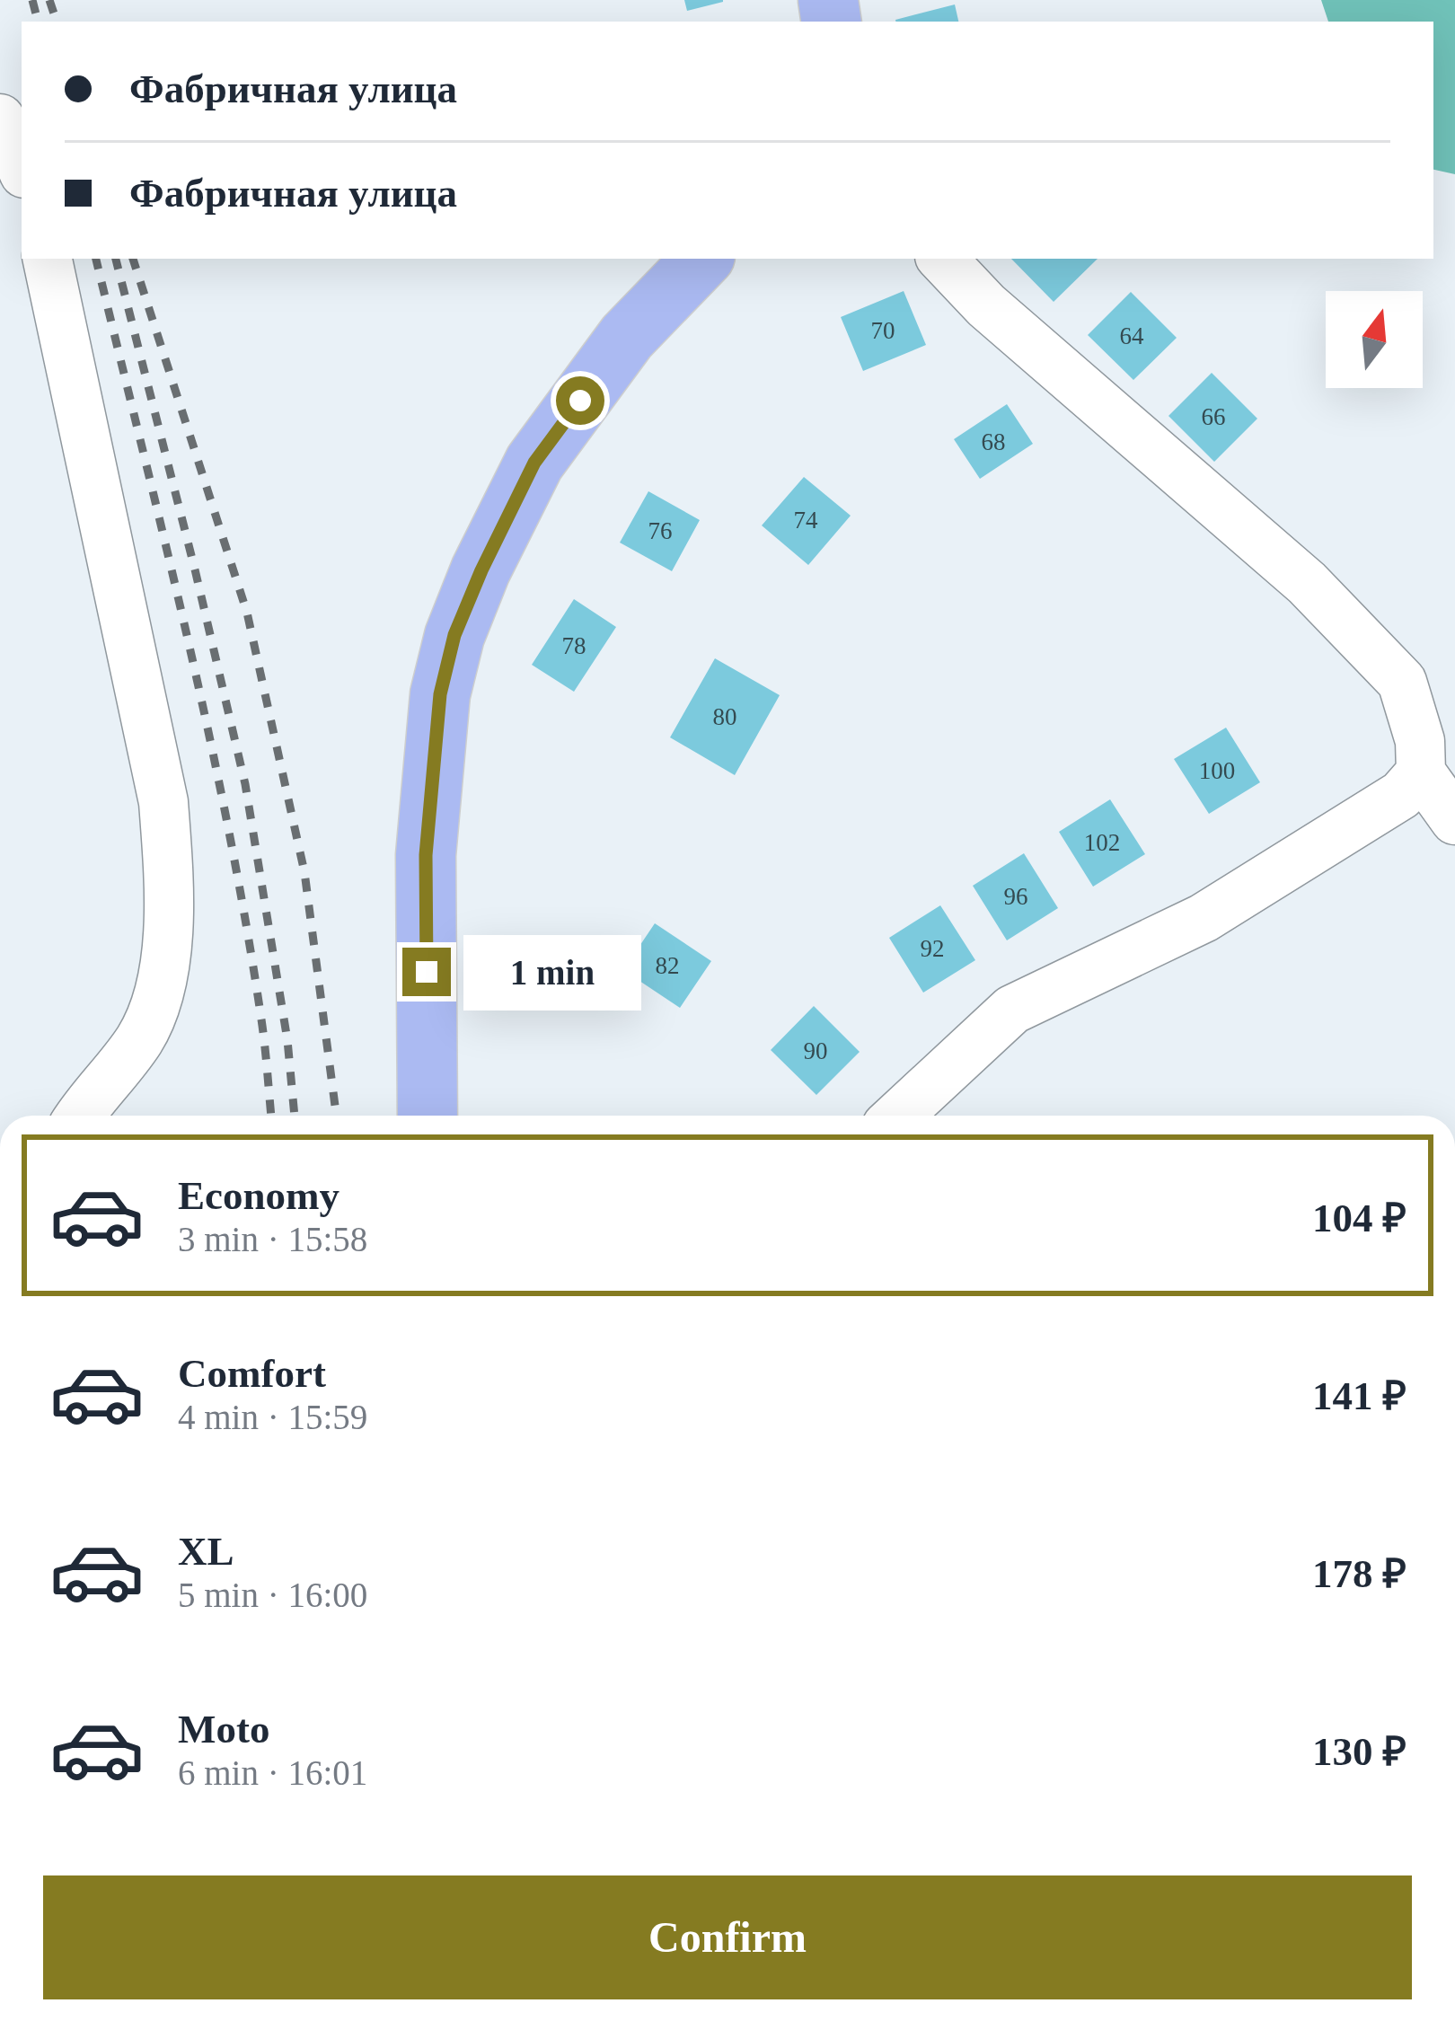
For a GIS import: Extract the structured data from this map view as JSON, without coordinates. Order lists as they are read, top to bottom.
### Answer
{
  "house_numbers": [
    "70",
    "64",
    "66",
    "68",
    "74",
    "76",
    "78",
    "80",
    "100",
    "102",
    "96",
    "92",
    "82",
    "90"
  ],
  "north": "top",
  "page": {
    "banner": ["Фабричная улица", "Фабричная улица"],
    "bubble": "1 min",
    "list": [
      {
        "name": "Economy",
        "note": "3 min · 15:58",
        "value": "104 ₽"
      },
      {
        "name": "Comfort",
        "note": "4 min · 15:59",
        "value": "141 ₽"
      },
      {
        "name": "XL",
        "note": "5 min · 16:00",
        "value": "178 ₽"
      },
      {
        "name": "Moto",
        "note": "6 min · 16:01",
        "value": "130 ₽"
      }
    ],
    "buttons": "Confirm"
  }
}
